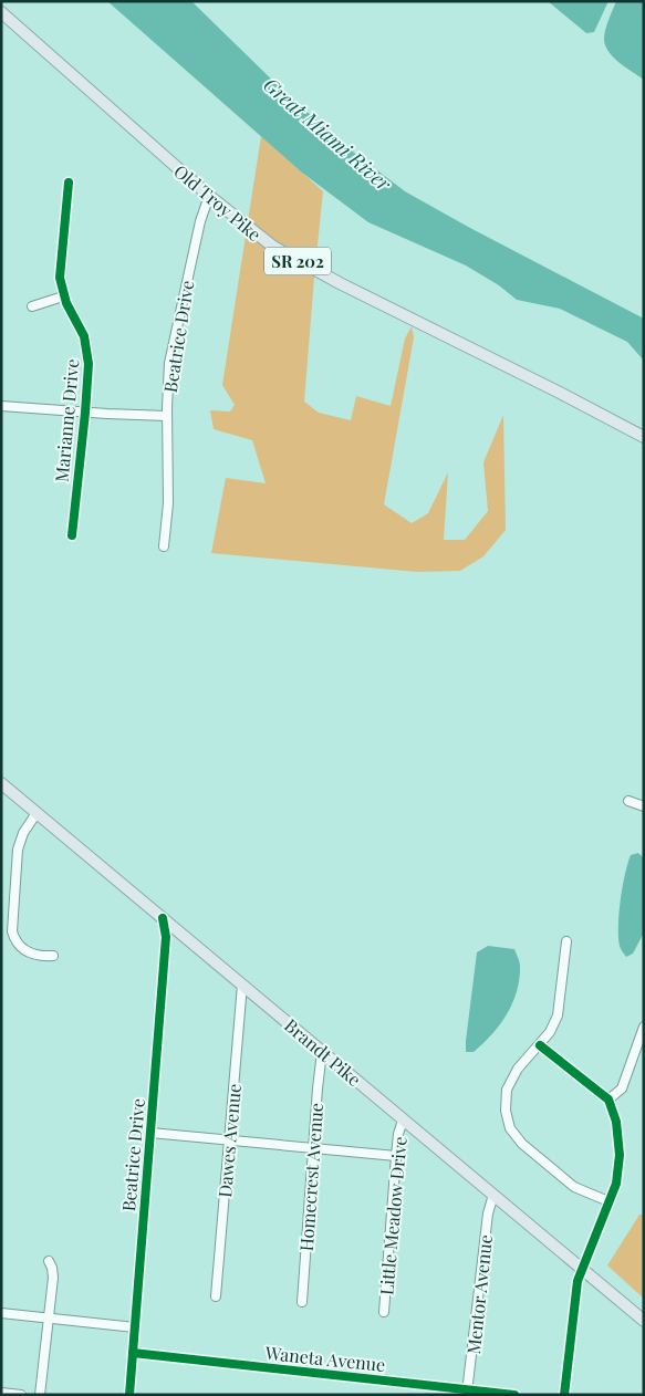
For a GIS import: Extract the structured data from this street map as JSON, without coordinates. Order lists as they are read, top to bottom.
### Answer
{
  "streets": {
    "main road": ["Old Troy Pike", "SR 202", "Brandt Pike"],
    "street": [
      "Beatrice Drive",
      "Marianne Drive",
      "Dawes Avenue",
      "Homecrest Avenue",
      "Little Meadow Drive",
      "Mentor Avenue",
      "Waneta Avenue"
    ]
  },
  "crossings": [
    ["Old Troy Pike", "Beatrice Drive"],
    ["Beatrice Drive", "Brandt Pike"],
    ["Beatrice Drive", "Waneta Avenue"],
    ["Brandt Pike", "Dawes Avenue"],
    ["Brandt Pike", "Homecrest Avenue"],
    ["Brandt Pike", "Little Meadow Drive"],
    ["Brandt Pike", "Mentor Avenue"],
    ["Mentor Avenue", "Waneta Avenue"]
  ],
  "water": ["Great Miami River"]
}
